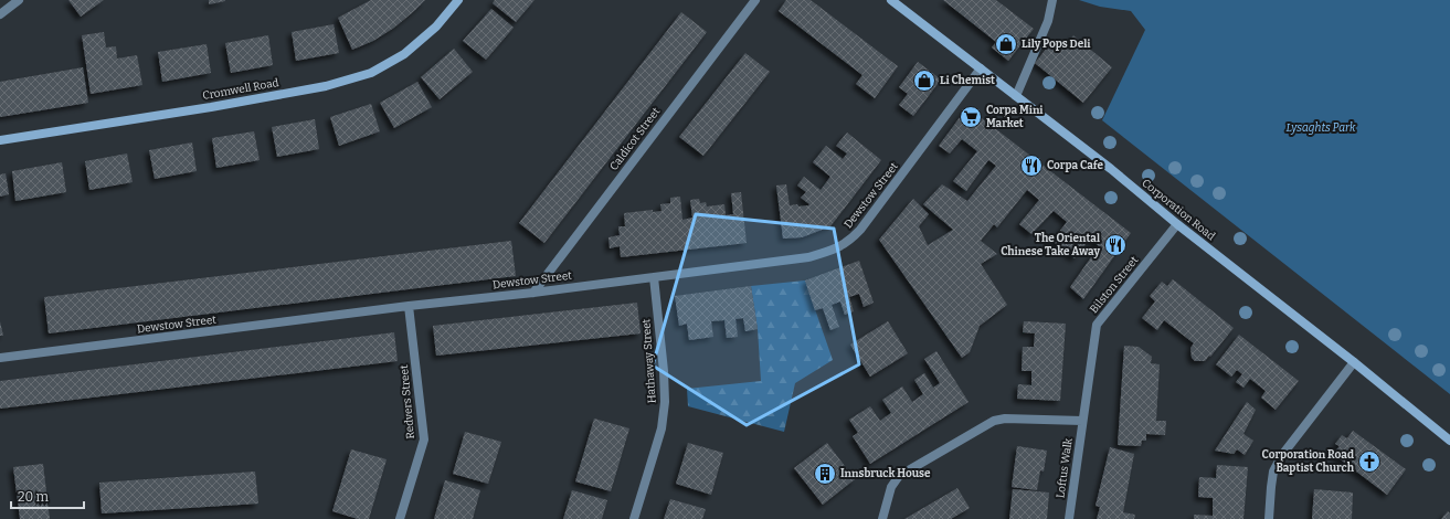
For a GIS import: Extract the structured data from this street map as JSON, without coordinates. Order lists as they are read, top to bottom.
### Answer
{
  "streets": {
    "street": [
      "Cromwell Road",
      "Caldicot Street",
      "Dewstow Street",
      "Corporation Road",
      "Bilston Street",
      "Hathaway Street",
      "Redvers Street",
      "Loftus Walk"
    ]
  },
  "crossings": [
    ["Caldicot Street", "Dewstow Street"],
    ["Dewstow Street", "Corporation Road"],
    ["Dewstow Street", "Hathaway Street"],
    ["Dewstow Street", "Redvers Street"],
    ["Corporation Road", "Bilston Street"],
    ["Bilston Street", "Loftus Walk"]
  ],
  "parks": ["Lysaghts Park"],
  "places": {
    "shop": ["Lily Pops Deli", "Li Chemist"],
    "supermarket": ["Corpa Mini Market"],
    "restaurant": ["Corpa Cafe", "The Oriental Chinese Take Away"],
    "church": ["Corporation Road Baptist Church"],
    "building": ["Innsbruck House"]
  },
  "scale_bar": "20 m"
}
